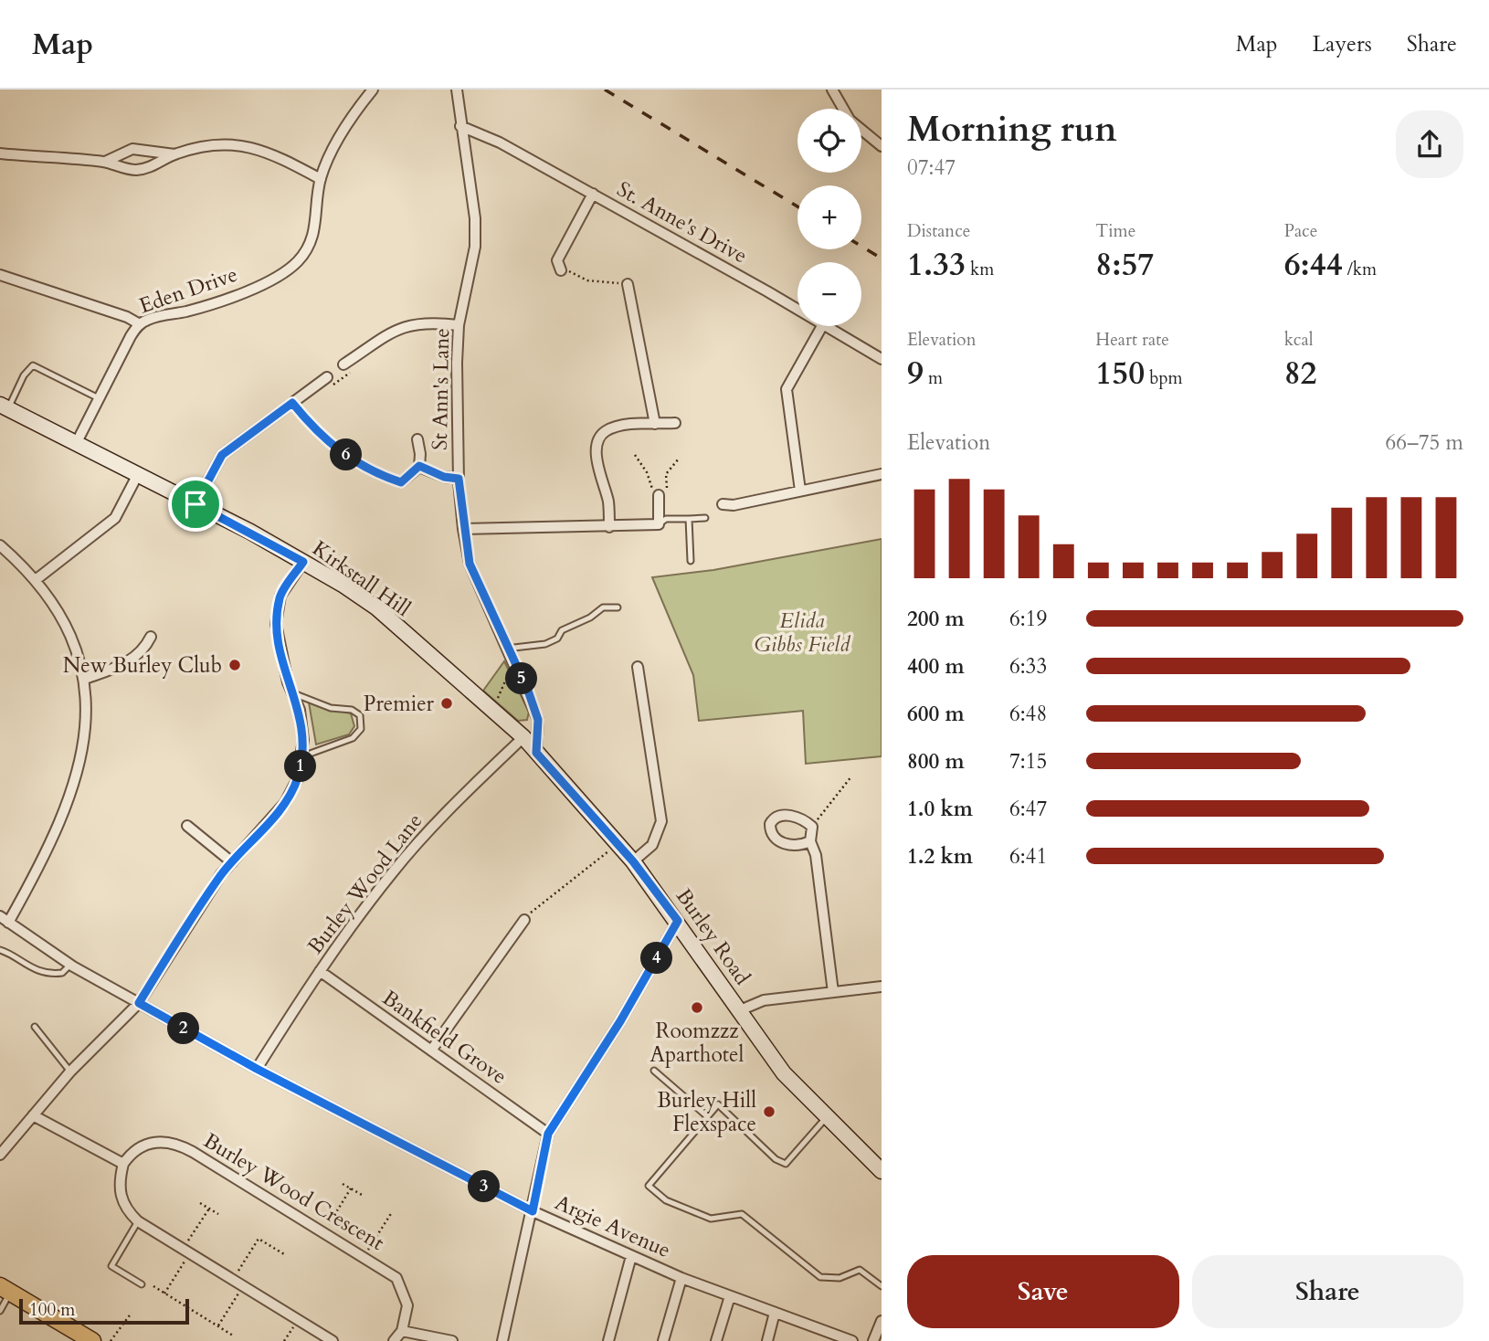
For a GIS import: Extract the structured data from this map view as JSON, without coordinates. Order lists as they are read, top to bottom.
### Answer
{
  "streets": {
    "street": [
      "St. Anne's Drive",
      "Eden Drive",
      "St Ann's Lane",
      "Kirkstall Hill",
      "Burley Wood Lane",
      "Burley Road",
      "Bankfield Grove",
      "Burley Wood Crescent",
      "Argie Avenue"
    ]
  },
  "crossings": [
    ["St. Anne's Drive", "St Ann's Lane"],
    ["Eden Drive", "Kirkstall Hill"],
    ["St Ann's Lane", "Burley Road"],
    ["Kirkstall Hill", "Burley Road"],
    ["Burley Wood Lane", "Burley Road"],
    ["Burley Wood Lane", "Bankfield Grove"],
    ["Burley Wood Lane", "Argie Avenue"]
  ],
  "parks": ["Elida Gibbs Field"],
  "places": [
    "New Burley Club",
    "Premier",
    "Roomzzz Aparthotel",
    "Burley Hill Flexspace"
  ],
  "scale_bar": "100 m",
  "page": {
    "header": "Map",
    "nav": ["Map", "Layers", "Share"],
    "heading": ["Morning run", "07:47"],
    "map_buttons": ["+", "−"],
    "stats": [
      ["Distance", "1.33 km"],
      ["Time", "8:57"],
      ["Pace", "6:44 /km"],
      ["Elevation", "9 m"],
      ["Heart rate", "150 bpm"],
      ["kcal", "82"]
    ],
    "chart": ["Elevation", "66–75 m"],
    "pins": [
      "6",
      "5",
      "1",
      "4",
      "2",
      "3"
    ],
    "list": [
      {
        "name": "200 m",
        "note": "6:19"
      },
      {
        "name": "400 m",
        "note": "6:33"
      },
      {
        "name": "600 m",
        "note": "6:48"
      },
      {
        "name": "800 m",
        "note": "7:15"
      },
      {
        "name": "1.0 km",
        "note": "6:47"
      },
      {
        "name": "1.2 km",
        "note": "6:41"
      }
    ],
    "buttons": ["Save", "Share"],
    "scale": "100 m"
  }
}
